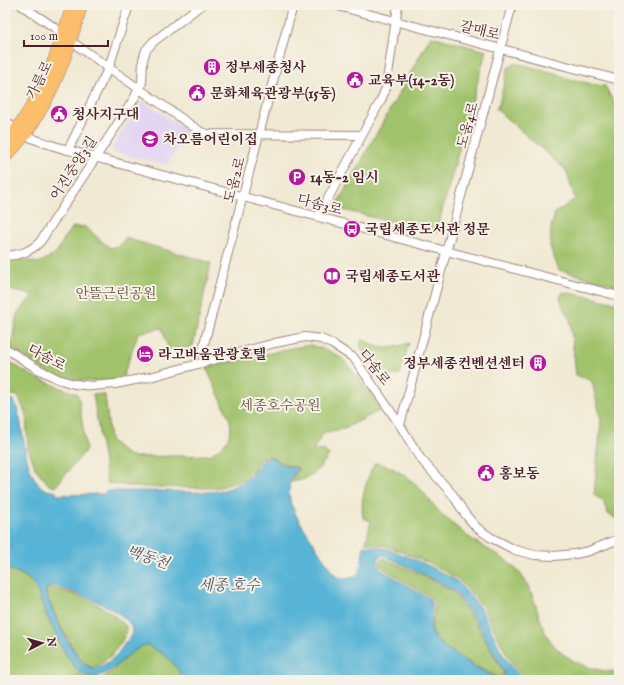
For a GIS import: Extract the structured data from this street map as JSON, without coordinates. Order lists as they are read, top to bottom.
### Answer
{
  "streets": {
    "main road": ["가름로"],
    "street": [
      "갈매로",
      "도움4로",
      "어진중앙3길",
      "도움2로",
      "다솜3로",
      "다솜로"
    ]
  },
  "crossings": [
    ["갈매로", "도움4로"],
    ["가름로", "다솜3로"],
    ["도움4로", "다솜3로"],
    ["도움4로", "다솜로"],
    ["어진중앙3길", "다솜3로"],
    ["도움2로", "다솜3로"],
    ["도움2로", "다솜로"]
  ],
  "water": ["백동천", "세종 호수"],
  "parks": ["안뜰근린공원", "세종호수공원"],
  "places": {
    "building": ["정부세종청사", "정부세종컨벤션센터"],
    "public building": [
      "교육부(14-2동)",
      "문화체육관광부(15동)",
      "청사지구대",
      "홍보동"
    ],
    "school or university": ["차오름어린이집"],
    "parking": ["14동-2 임시"],
    "bus stop": ["국립세종도서관 정문"],
    "library": ["국립세종도서관"],
    "hotel": ["라고바움관광호텔"]
  },
  "scale_bar": "100 m",
  "north": "right"
}
